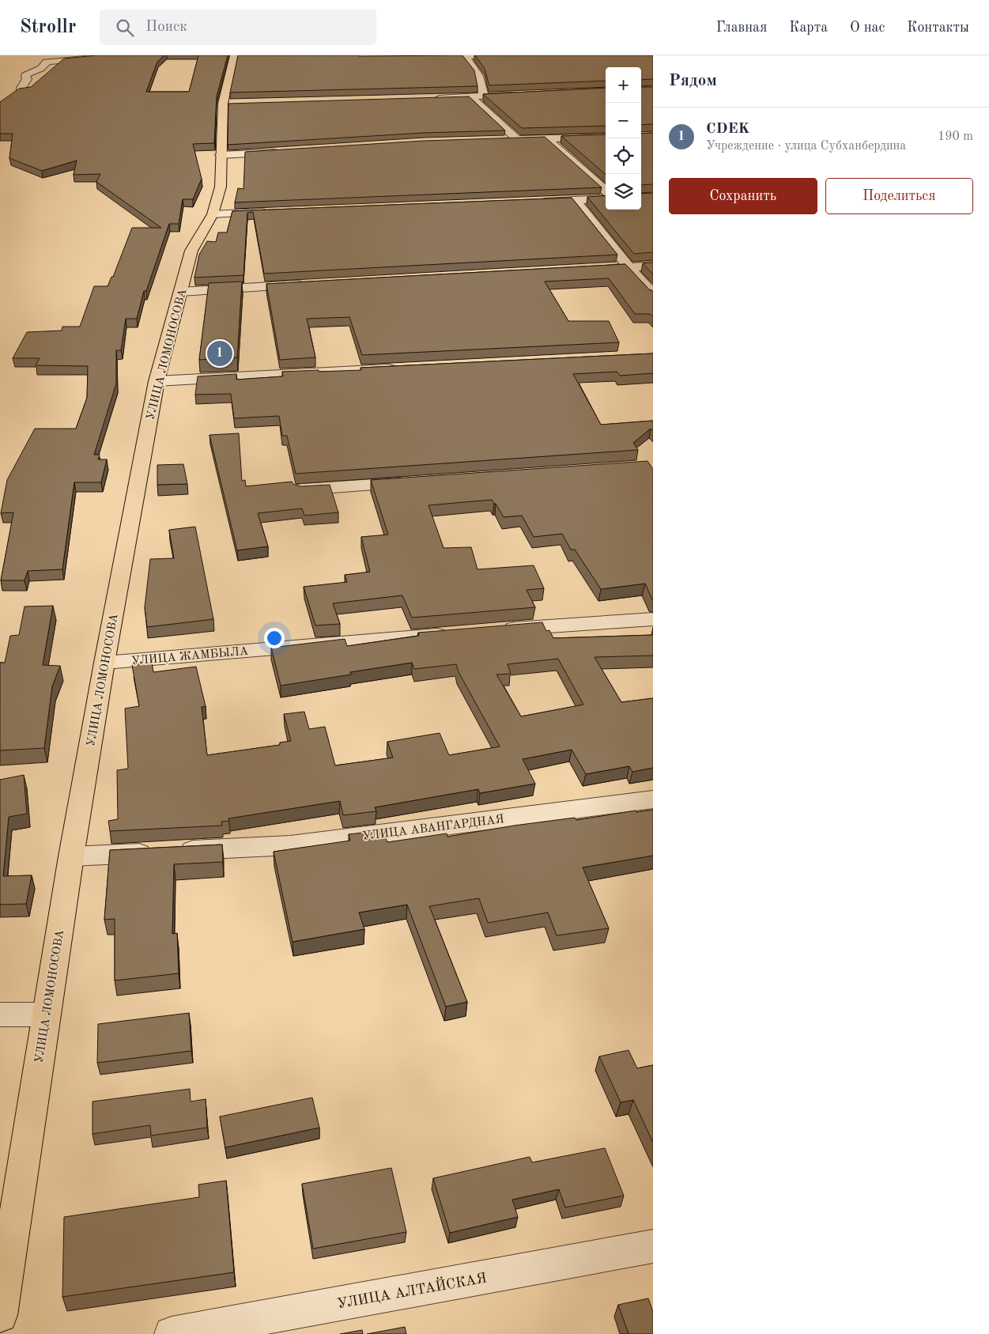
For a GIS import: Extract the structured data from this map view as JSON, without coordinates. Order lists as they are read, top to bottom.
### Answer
{
  "streets": {
    "main road": ["УЛИЦА ЛОМОНОСОВА"],
    "street": ["УЛИЦА ЖАМБЫЛА", "УЛИЦА АВАНГАРДНАЯ", "УЛИЦА АЛТАЙСКАЯ"]
  },
  "crossings": [
    ["УЛИЦА ЛОМОНОСОВА", "УЛИЦА ЖАМБЫЛА"],
    ["УЛИЦА ЛОМОНОСОВА", "УЛИЦА АВАНГАРДНАЯ"]
  ],
  "page": {
    "header": "Strollr",
    "search": "Поиск",
    "nav": [
      "Главная",
      "Карта",
      "О нас",
      "Контакты"
    ],
    "heading": "Рядом",
    "map_buttons": ["+", "−"],
    "list": [
      {
        "mark": "1",
        "name": "CDEK",
        "note": "Учреждение · улица Субханбердина",
        "value": "190 m"
      }
    ],
    "buttons": ["Сохранить", "Поделиться"],
    "pins": "1"
  }
}
